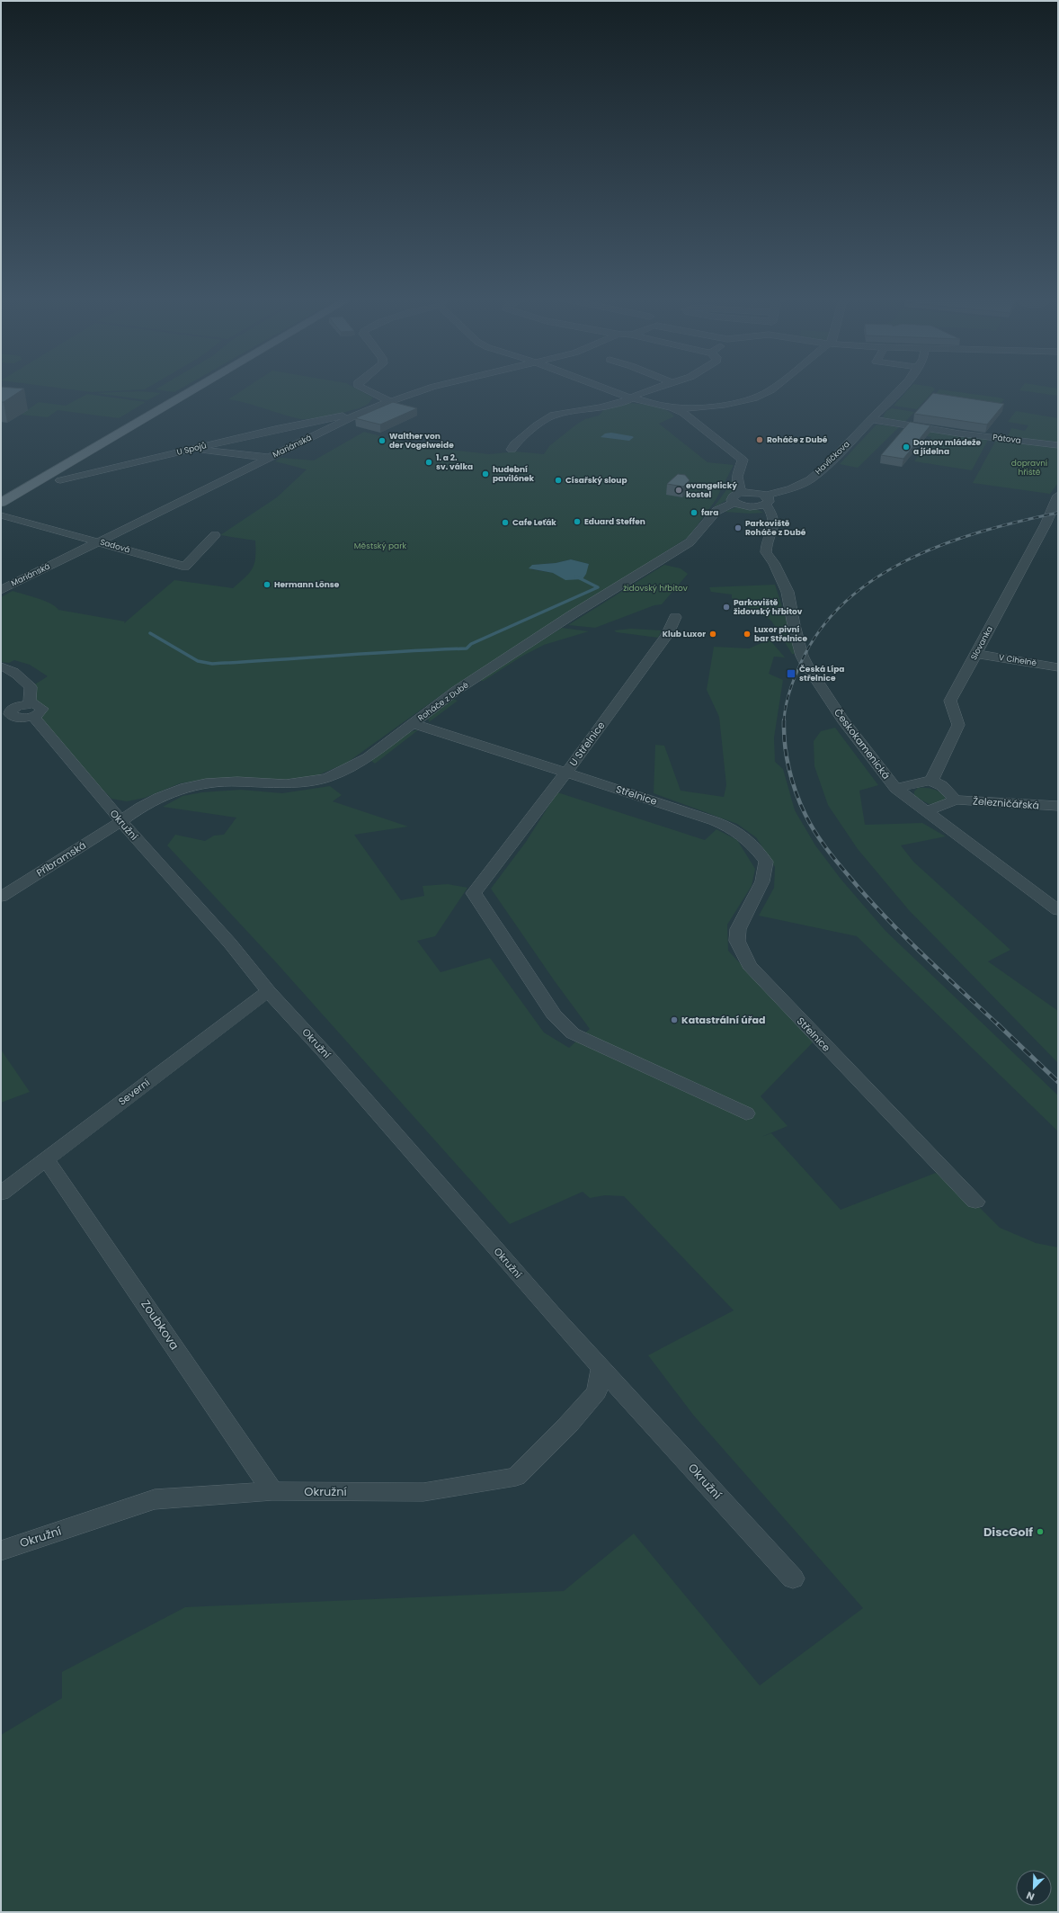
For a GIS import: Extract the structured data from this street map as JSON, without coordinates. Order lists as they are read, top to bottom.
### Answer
{
  "streets": {
    "street": [
      "Pátova",
      "Mariánská",
      "U Spojů",
      "Havlíčkova",
      "Sadová",
      "Slovanka",
      "V Cihelně",
      "Roháče z Dubé",
      "U Střelnice",
      "Českokamenická",
      "Střelnice",
      "Železničářská",
      "Okružní",
      "Příbramská",
      "Severní",
      "Zoubkova"
    ]
  },
  "crossings": [
    ["Pátova", "Havlíčkova"],
    ["Mariánská", "U Spojů"],
    ["Mariánská", "Sadová"],
    ["Havlíčkova", "Roháče z Dubé"],
    ["Havlíčkova", "Českokamenická"],
    ["Slovanka", "V Cihelně"],
    ["Roháče z Dubé", "U Střelnice"],
    ["Roháče z Dubé", "Českokamenická"],
    ["Roháče z Dubé", "Okružní"],
    ["Roháče z Dubé", "Příbramská"],
    ["U Střelnice", "Střelnice"],
    ["Okružní", "Příbramská"],
    ["Okružní", "Severní"],
    ["Okružní", "Zoubkova"],
    ["Severní", "Zoubkova"]
  ],
  "parks": ["dopravní hřiště", "Městský park", "židovský hřbitov"],
  "places": {
    "other": [
      "Roháče z Dubé",
      "Walther von der Vogelweide",
      "Domov mládeže a jídelna",
      "1. a 2. sv. válka",
      "hudební pavilónek",
      "Císařský sloup",
      "evangelický kostel",
      "fara",
      "Eduard Steffen",
      "Cafe Leťák",
      "Parkoviště Roháče z Dubé",
      "Hermann Lönse",
      "Parkoviště židovský hřbitov",
      "Klub Luxor",
      "Luxor pivní bar Střelnice",
      "Katastrální úřad",
      "DiscGolf"
    ],
    "transit": ["Česká Lípa střelnice"]
  },
  "north": "bottom left"
}
